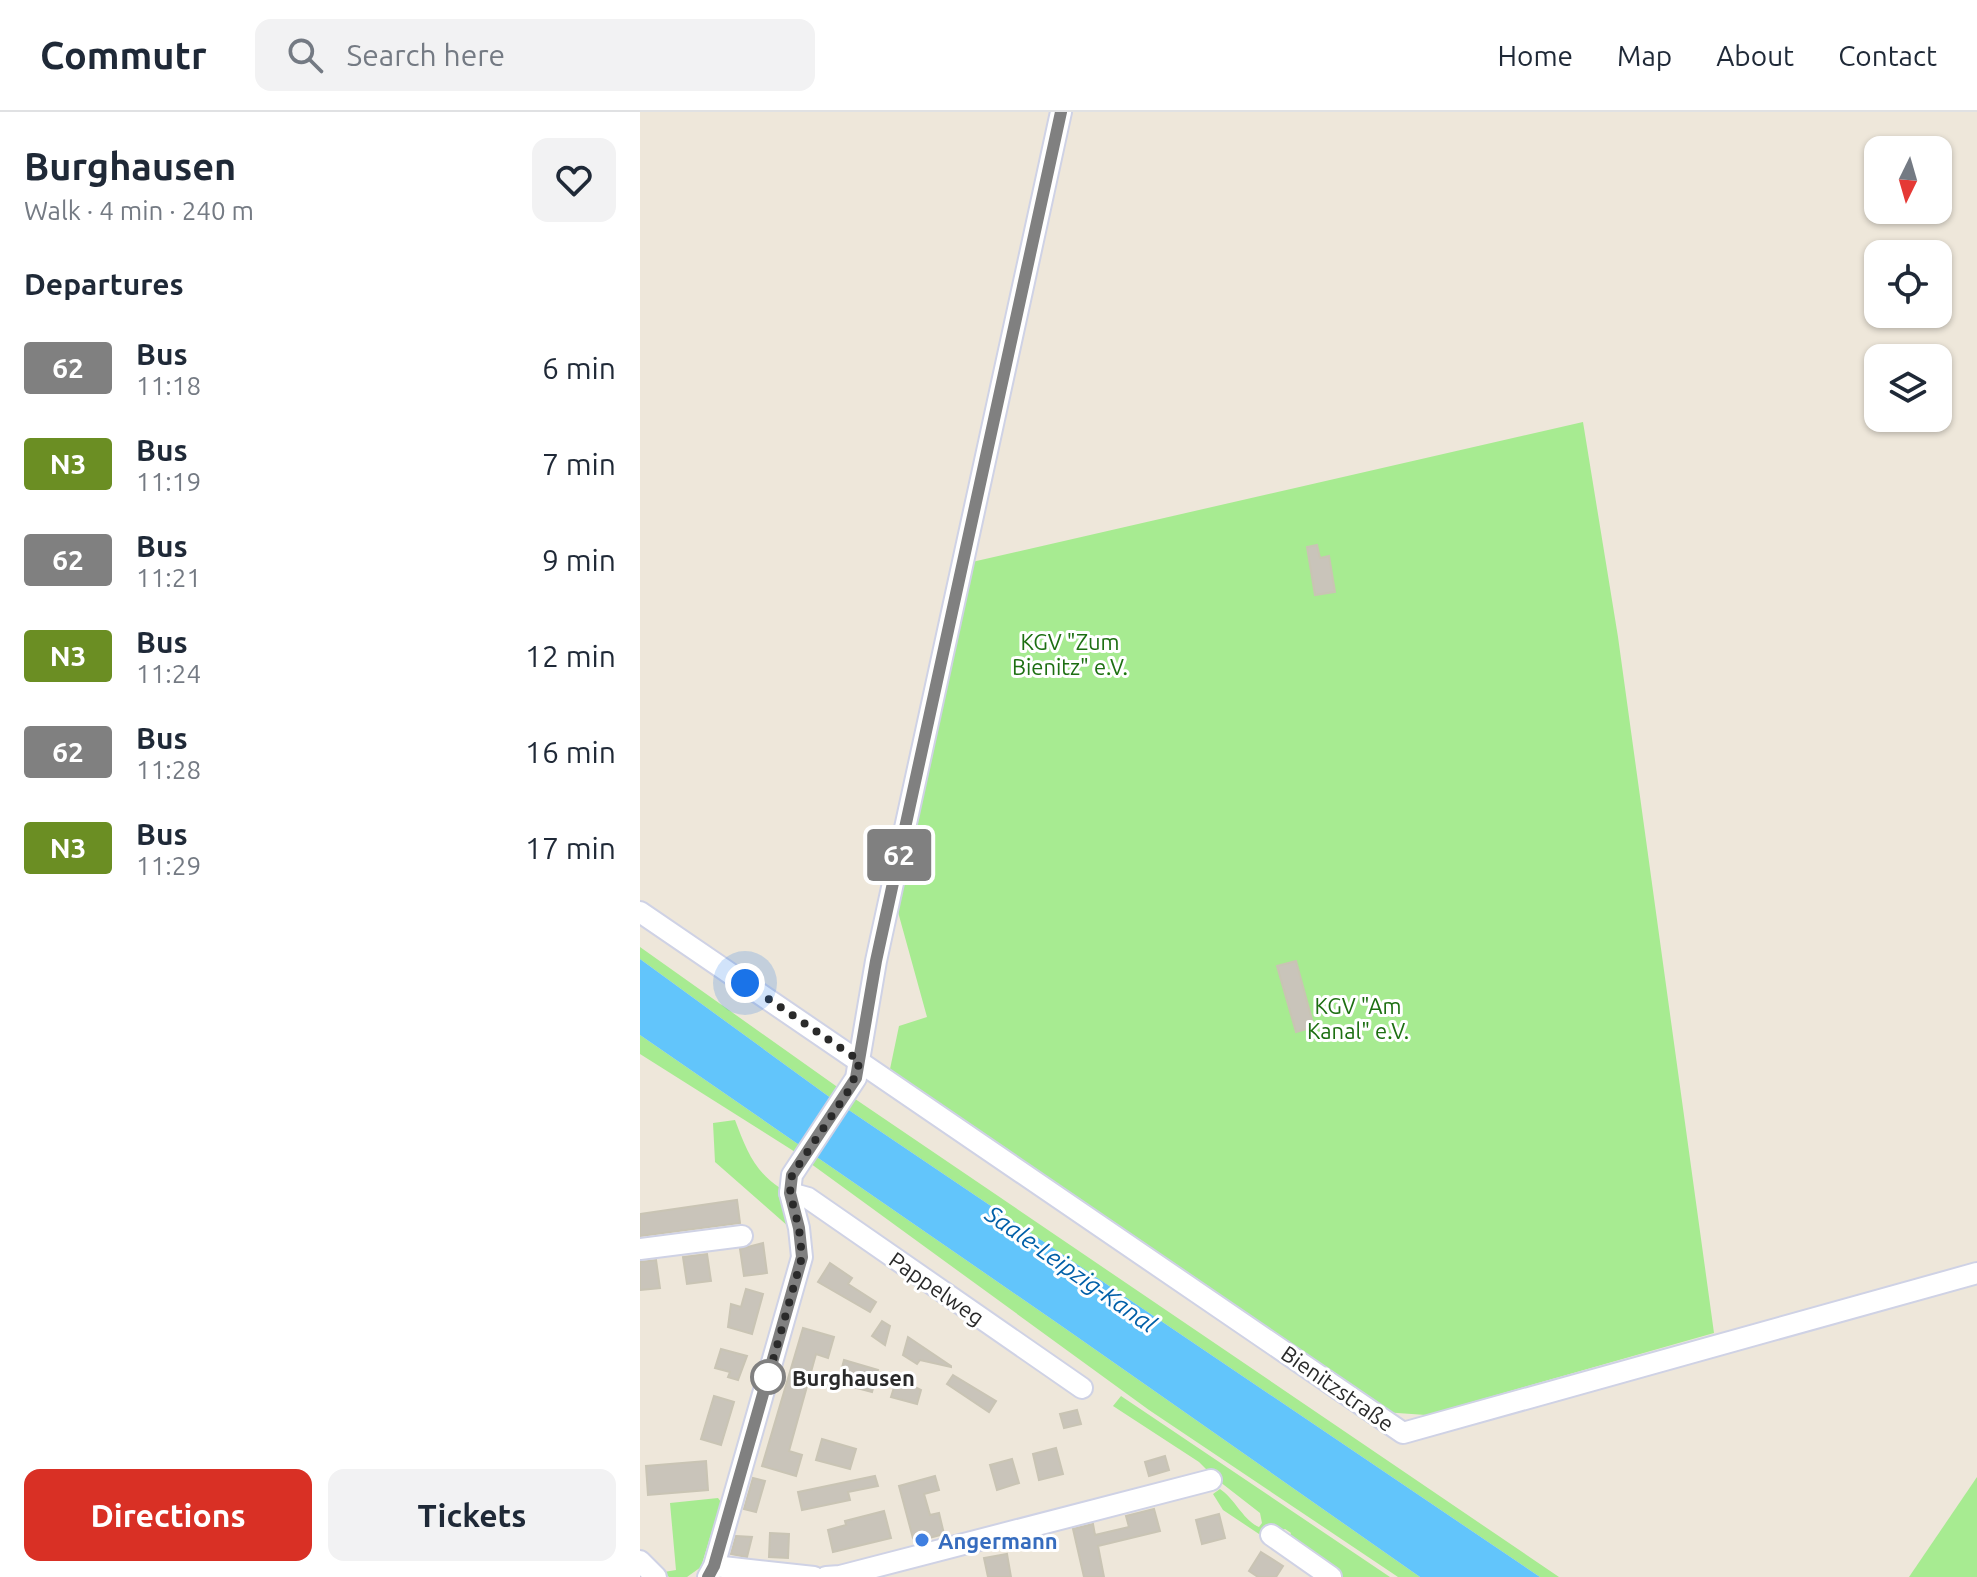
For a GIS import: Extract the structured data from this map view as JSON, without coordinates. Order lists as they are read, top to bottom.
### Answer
{
  "streets": {
    "street": ["Pappelweg", "Bienitzstraße"]
  },
  "water": ["Saale-Leipzig-Kanal"],
  "parks": ["KGV \"Zum Bienitz\" e.V.", "KGV \"Am Kanal\" e.V."],
  "places": ["Burghausen", "Angermann"],
  "lines": ["bus line 62"],
  "north": "bottom",
  "page": {
    "header": "Commutr",
    "search": "Search here",
    "nav": [
      "Home",
      "Map",
      "About",
      "Contact"
    ],
    "heading": [
      ["Burghausen", "Walk · 4 min · 240 m"],
      "Departures"
    ],
    "on_map": "62",
    "list": [
      {
        "mark": "62",
        "name": "Bus",
        "note": "11:18",
        "value": "6 min"
      },
      {
        "mark": "N3",
        "name": "Bus",
        "note": "11:19",
        "value": "7 min"
      },
      {
        "mark": "62",
        "name": "Bus",
        "note": "11:21",
        "value": "9 min"
      },
      {
        "mark": "N3",
        "name": "Bus",
        "note": "11:24",
        "value": "12 min"
      },
      {
        "mark": "62",
        "name": "Bus",
        "note": "11:28",
        "value": "16 min"
      },
      {
        "mark": "N3",
        "name": "Bus",
        "note": "11:29",
        "value": "17 min"
      }
    ],
    "buttons": ["Directions", "Tickets"]
  }
}
